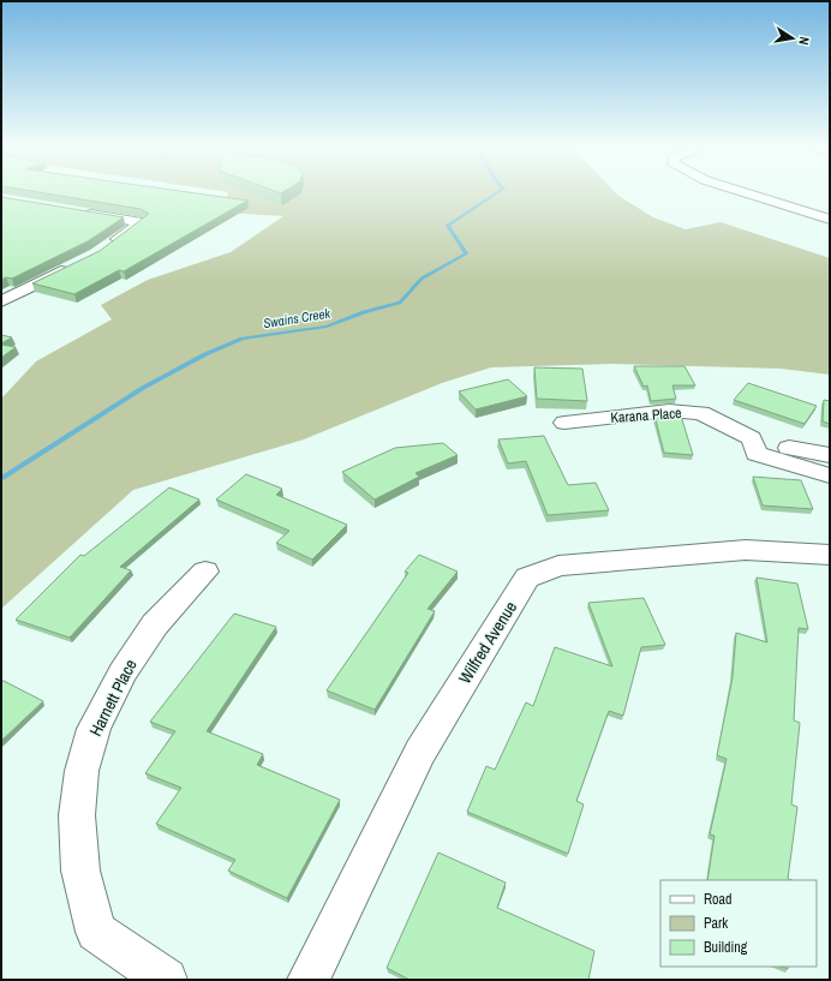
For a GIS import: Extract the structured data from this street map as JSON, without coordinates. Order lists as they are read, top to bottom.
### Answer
{
  "streets": {
    "street": ["Karana Place", "Wilfred Avenue", "Harnett Place"]
  },
  "water": ["Swains Creek"],
  "legend": ["Road", "Park", "Building"],
  "north": "right"
}
